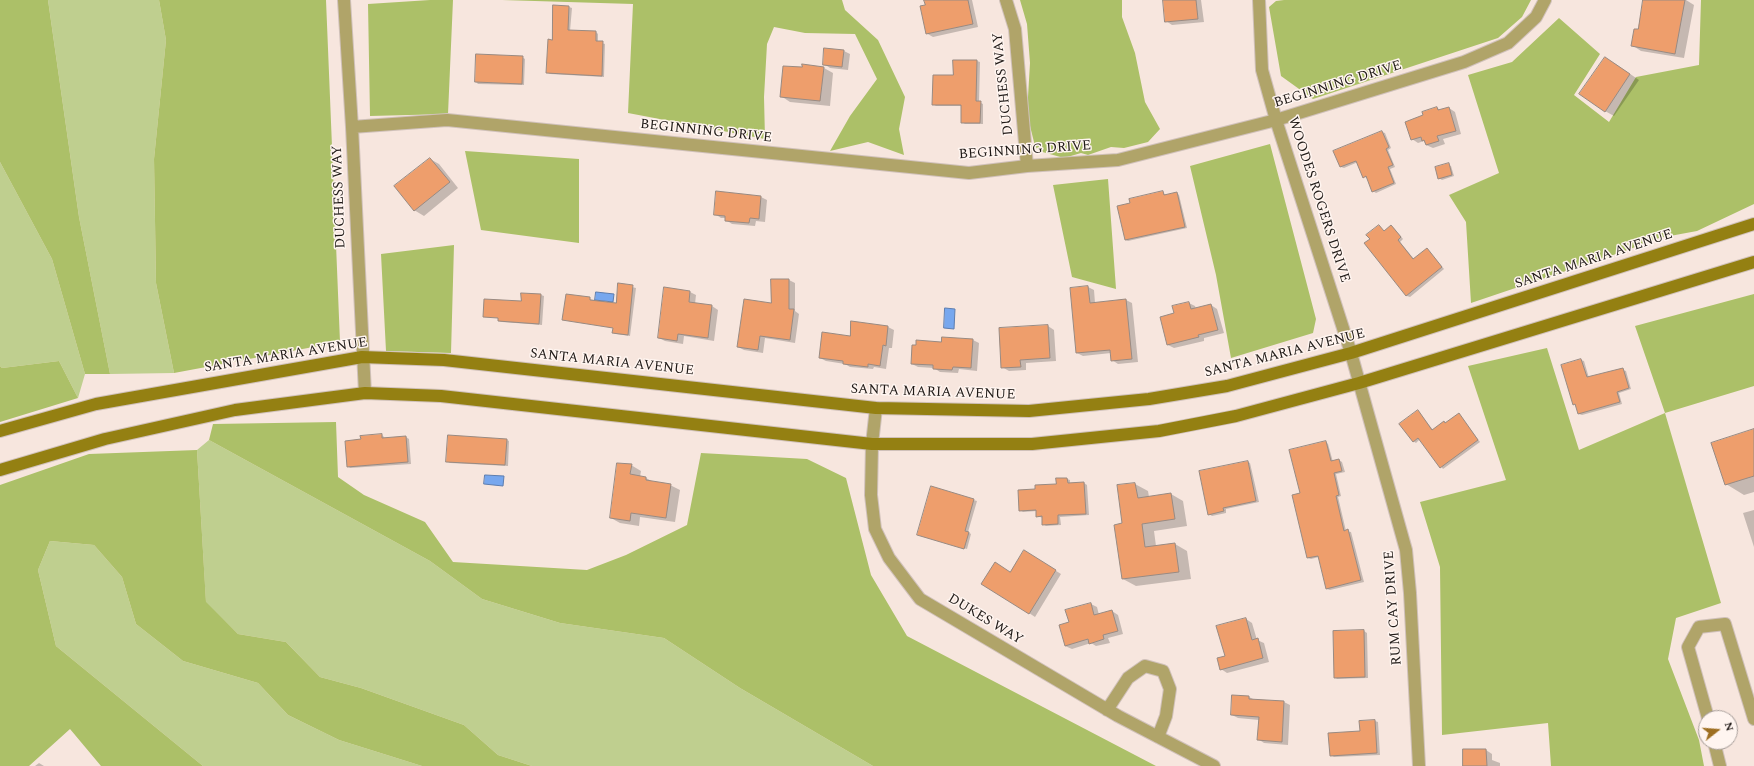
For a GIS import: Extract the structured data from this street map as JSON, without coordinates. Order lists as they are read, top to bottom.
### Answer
{
  "streets": {
    "street": [
      "DUCHESS WAY",
      "BEGINNING DRIVE",
      "WOODES ROGERS DRIVE",
      "SANTA MARIA AVENUE",
      "RUM CAY DRIVE",
      "DUKES WAY"
    ]
  },
  "crossings": [
    ["DUCHESS WAY", "BEGINNING DRIVE"],
    ["DUCHESS WAY", "SANTA MARIA AVENUE"],
    ["BEGINNING DRIVE", "WOODES ROGERS DRIVE"],
    ["WOODES ROGERS DRIVE", "SANTA MARIA AVENUE"],
    ["WOODES ROGERS DRIVE", "RUM CAY DRIVE"],
    ["SANTA MARIA AVENUE", "DUKES WAY"]
  ],
  "north": "right"
}
